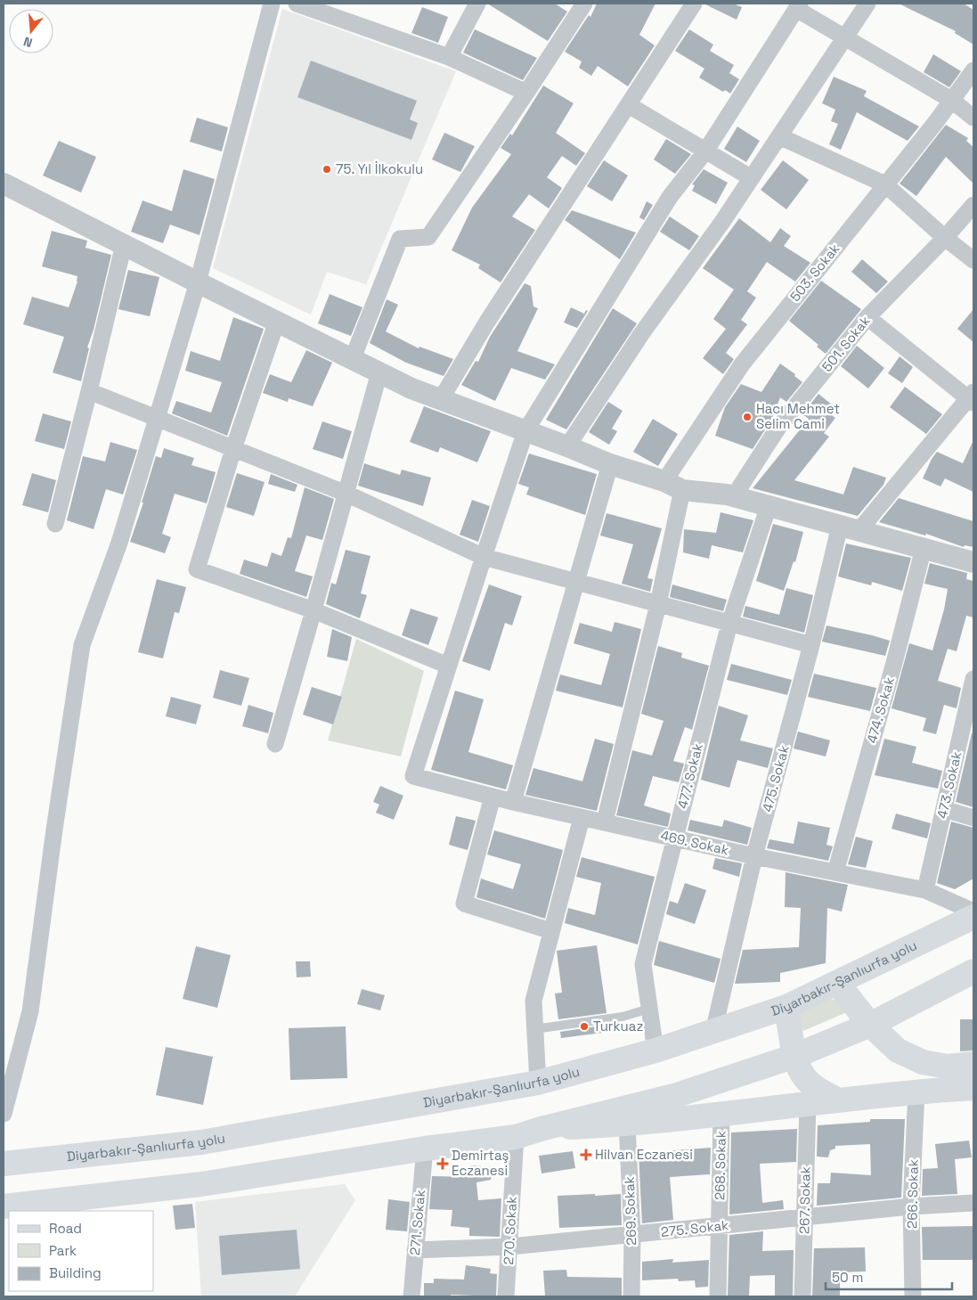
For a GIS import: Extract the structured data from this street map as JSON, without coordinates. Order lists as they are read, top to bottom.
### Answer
{
  "streets": {
    "main road": ["Diyarbakır-Şanlıurfa yolu"],
    "street": [
      "503. Sokak",
      "501. Sokak",
      "474. Sokak",
      "477. Sokak",
      "475. Sokak",
      "473. Sokak",
      "469. Sokak",
      "268. Sokak",
      "266. Sokak",
      "267. Sokak",
      "269. Sokak",
      "271. Sokak",
      "275. Sokak",
      "270. Sokak"
    ]
  },
  "crossings": [
    ["474. Sokak", "469. Sokak"],
    ["477. Sokak", "469. Sokak"],
    ["477. Sokak", "Diyarbakır-Şanlıurfa yolu"],
    ["475. Sokak", "469. Sokak"],
    ["475. Sokak", "Diyarbakır-Şanlıurfa yolu"],
    ["473. Sokak", "469. Sokak"],
    ["268. Sokak", "275. Sokak"],
    ["266. Sokak", "275. Sokak"],
    ["267. Sokak", "275. Sokak"],
    ["269. Sokak", "275. Sokak"],
    ["271. Sokak", "275. Sokak"],
    ["275. Sokak", "270. Sokak"]
  ],
  "places": {
    "other": ["75. Yıl İlkokulu", "Hacı Mehmet Selim Cami", "Turkuaz"],
    "health": ["Hilvan Eczanesi", "Demirtaş Eczanesi"]
  },
  "legend": ["Road", "Park", "Building"],
  "scale_bar": "50 m",
  "north": "bottom"
}
